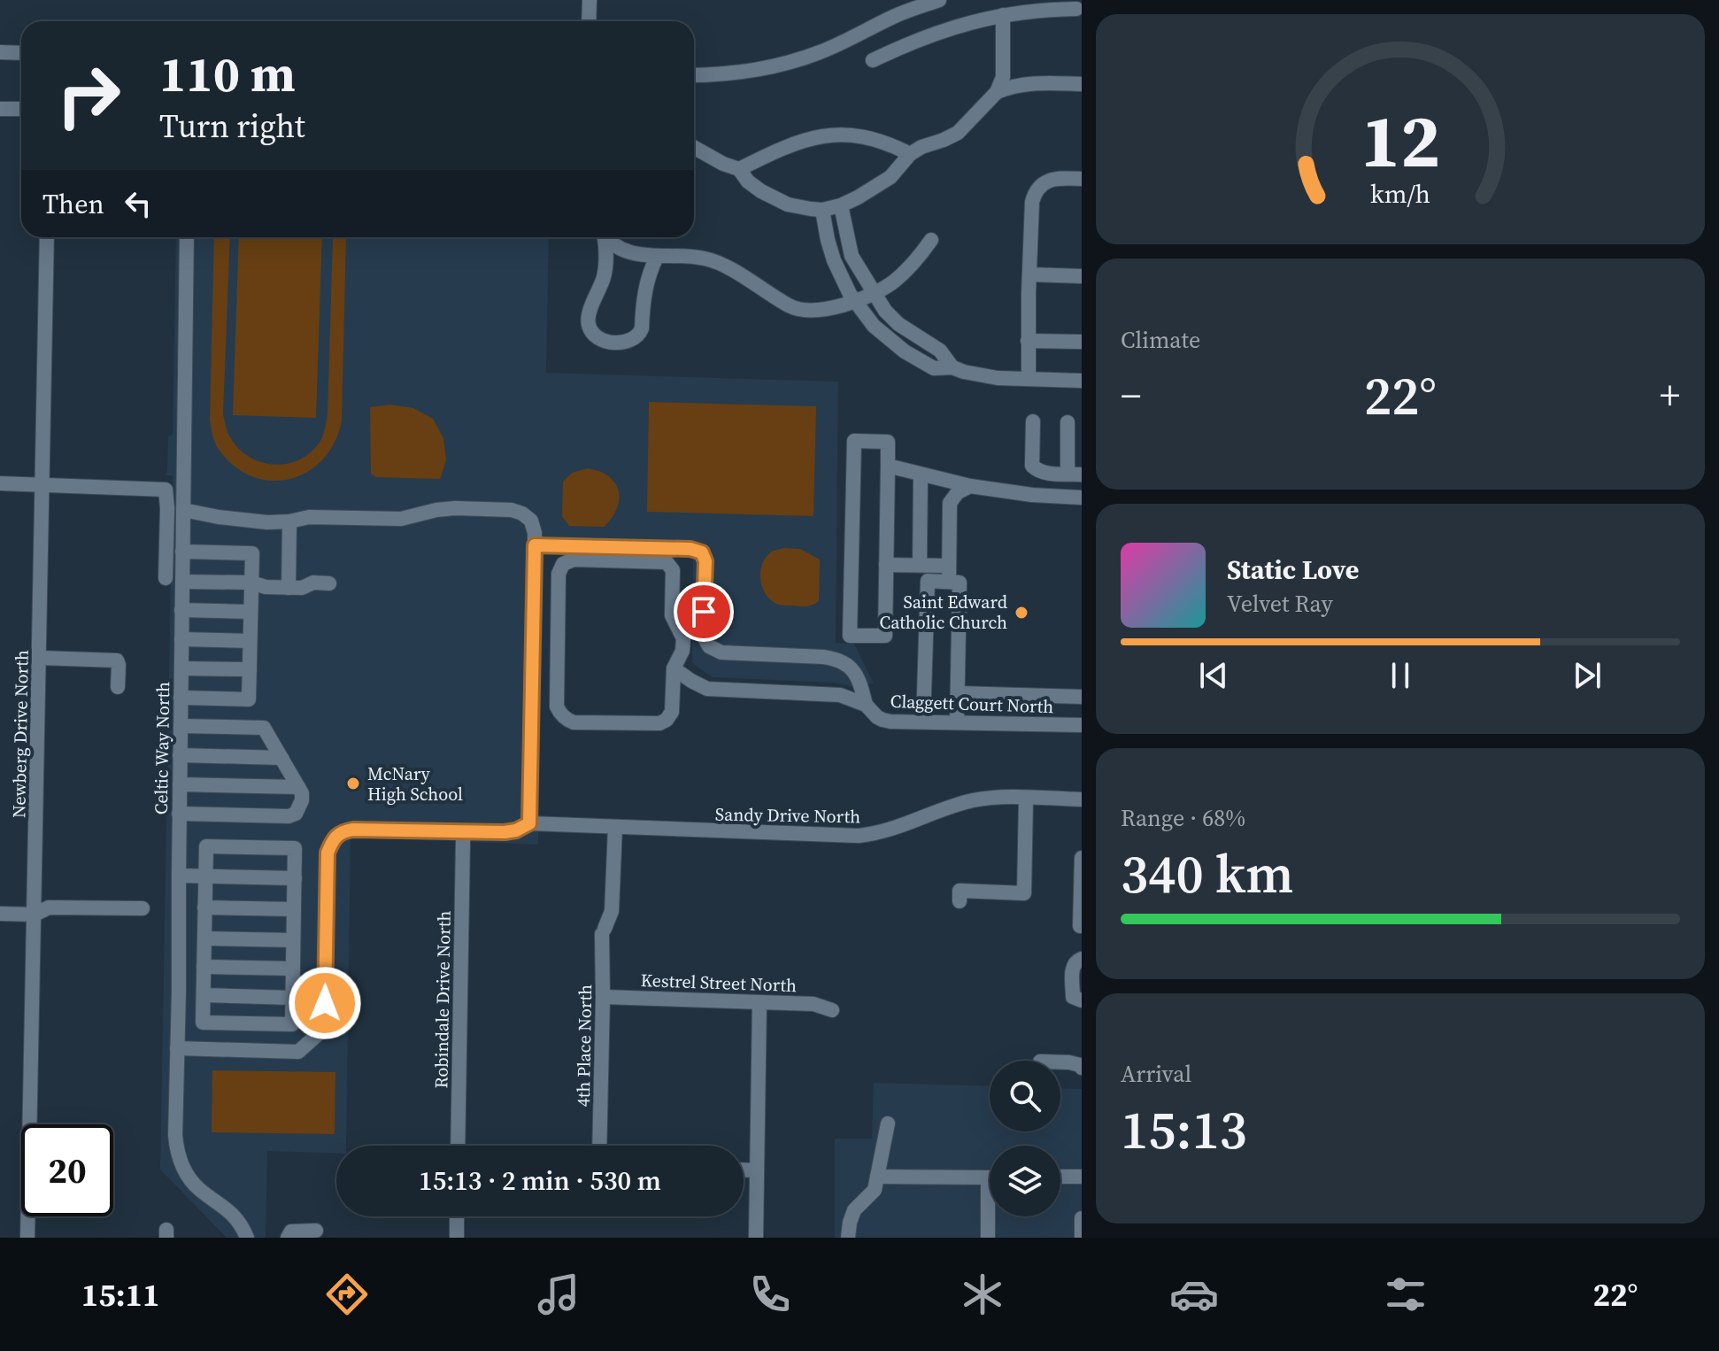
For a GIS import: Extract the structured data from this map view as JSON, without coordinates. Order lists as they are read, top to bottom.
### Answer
{
  "streets": {
    "street": [
      "Claggett Court North",
      "Newberg Drive North",
      "Celtic Way North",
      "Sandy Drive North",
      "Kestrel Street North",
      "Robindale Drive North",
      "4th Place North"
    ]
  },
  "crossings": [
    ["Celtic Way North", "Sandy Drive North"],
    ["Sandy Drive North", "4th Place North"],
    ["Kestrel Street North", "4th Place North"]
  ],
  "places": ["Saint Edward Catholic Church", "McNary High School"],
  "page": {
    "turn": ["110 m", "Turn right"],
    "then": "Then",
    "tile": [
      "Climate",
      ["Range · 68%", "340 km"],
      ["Arrival", "15:13"]
    ],
    "heat": ["−", "22°", "+"],
    "song": ["Static Love", "Velvet Ray"],
    "limit": "20",
    "trip": "15:13 · 2 min · 530 m",
    "tabs": ["15:11", "22°"],
    "gauge": ["12", "km/h"]
  }
}
